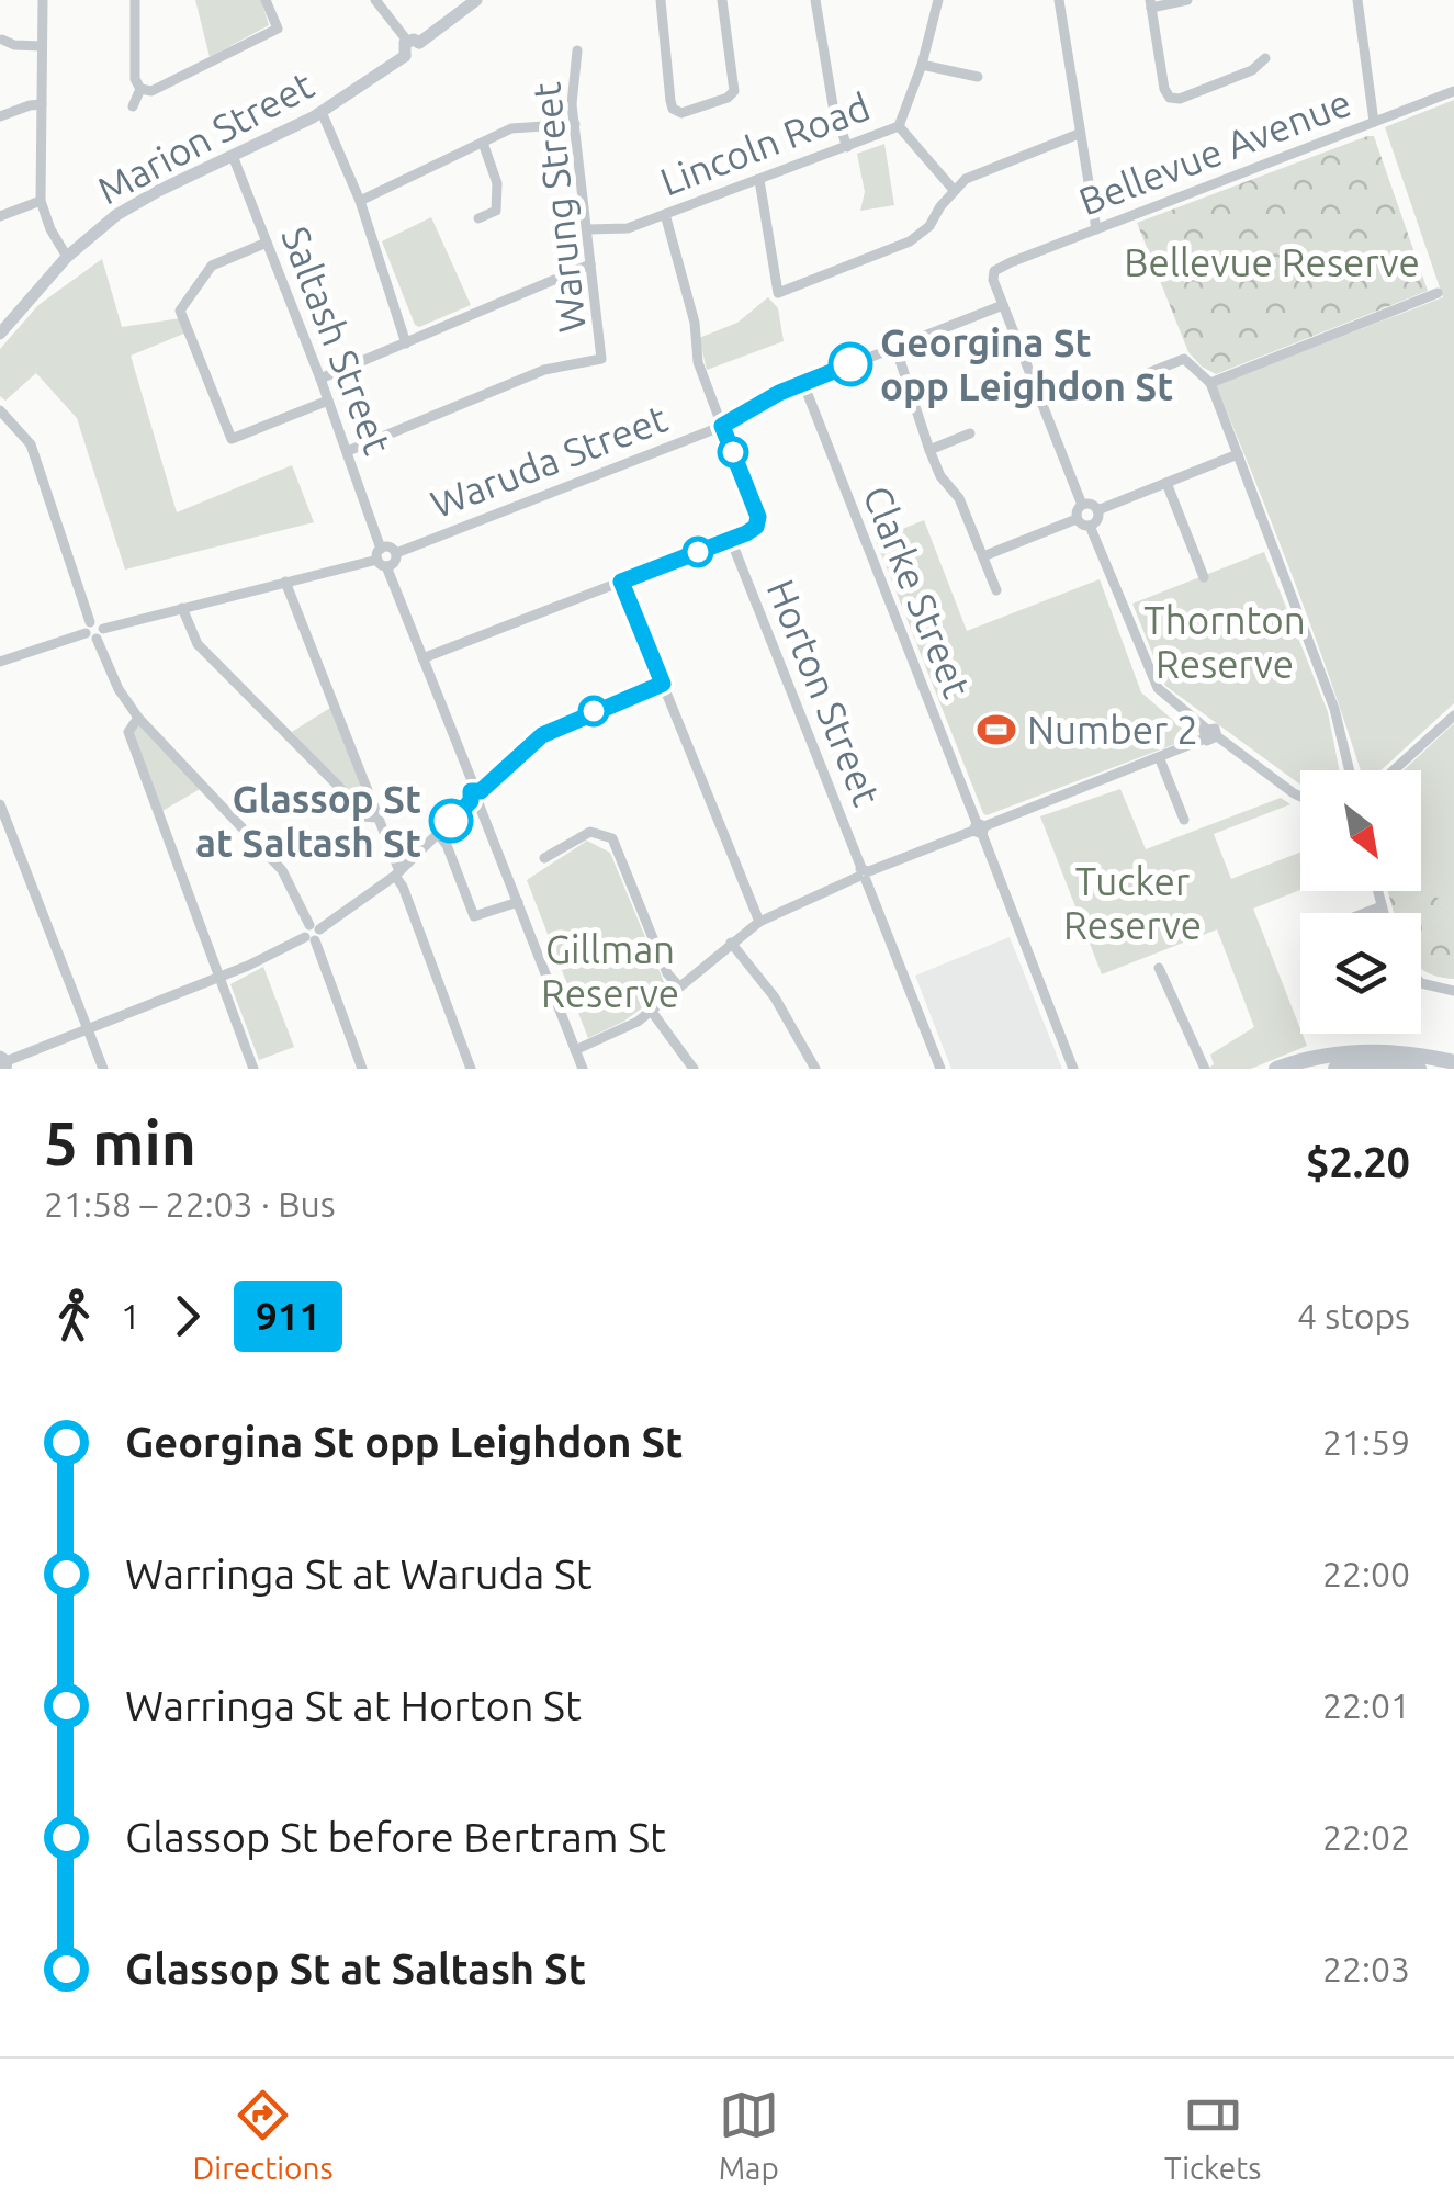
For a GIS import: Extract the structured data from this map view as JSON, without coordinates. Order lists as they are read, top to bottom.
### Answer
{
  "streets": {
    "main road": ["Marion Street"],
    "street": [
      "Lincoln Road",
      "Bellevue Avenue",
      "Warung Street",
      "Saltash Street",
      "Waruda Street",
      "Clarke Street",
      "Horton Street"
    ]
  },
  "crossings": [
    ["Marion Street", "Saltash Street"],
    ["Lincoln Road", "Warung Street"],
    ["Bellevue Avenue", "Waruda Street"],
    ["Warung Street", "Saltash Street"],
    ["Saltash Street", "Waruda Street"],
    ["Waruda Street", "Clarke Street"]
  ],
  "parks": [
    "Bellevue Reserve",
    "Thornton Reserve",
    "Tucker Reserve",
    "Gillman Reserve"
  ],
  "places": {
    "other": ["Georgina St opp Leighdon St", "Glassop St at Saltash St"],
    "sports": ["Number 2"]
  },
  "lines": ["bus line 911"],
  "north": "bottom right",
  "page": {
    "heading": ["5 min", "21:58 – 22:03 · Bus", "$2.20"],
    "legs": ["1", "911", "4 stops"],
    "list": [
      {
        "name": "Georgina St opp Leighdon St",
        "value": "21:59"
      },
      {
        "name": "Warringa St at Waruda St",
        "value": "22:00"
      },
      {
        "name": "Warringa St at Horton St",
        "value": "22:01"
      },
      {
        "name": "Glassop St before Bertram St",
        "value": "22:02"
      },
      {
        "name": "Glassop St at Saltash St",
        "value": "22:03"
      }
    ],
    "tabs": ["Directions", "Map", "Tickets"]
  }
}
